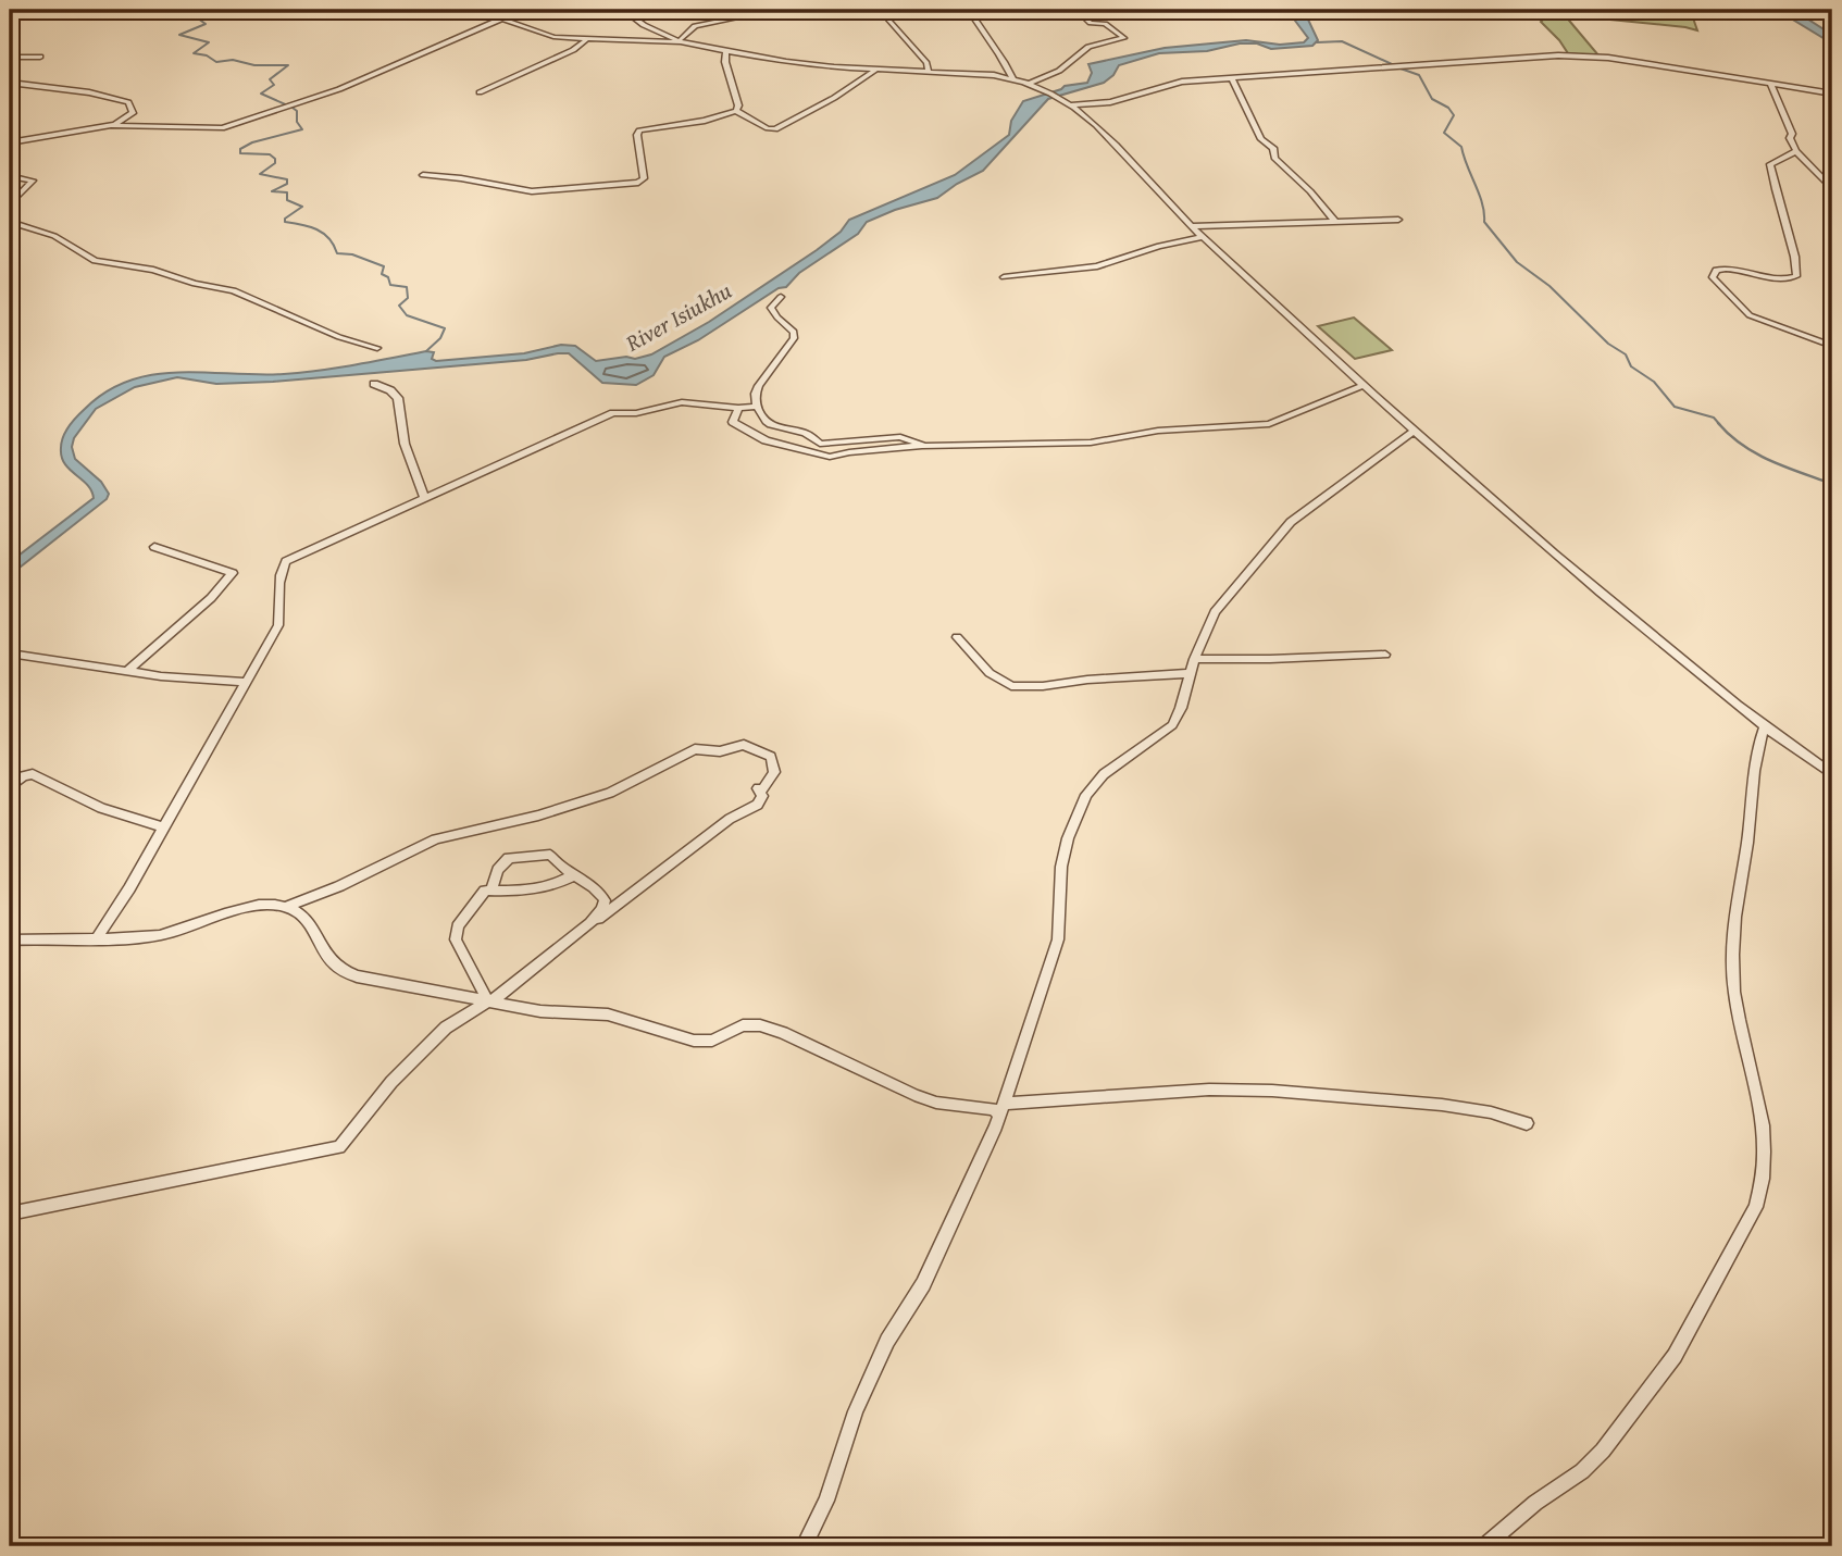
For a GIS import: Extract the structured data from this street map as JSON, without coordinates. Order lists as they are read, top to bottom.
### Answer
{
  "water": ["River Isiukhu"]
}
